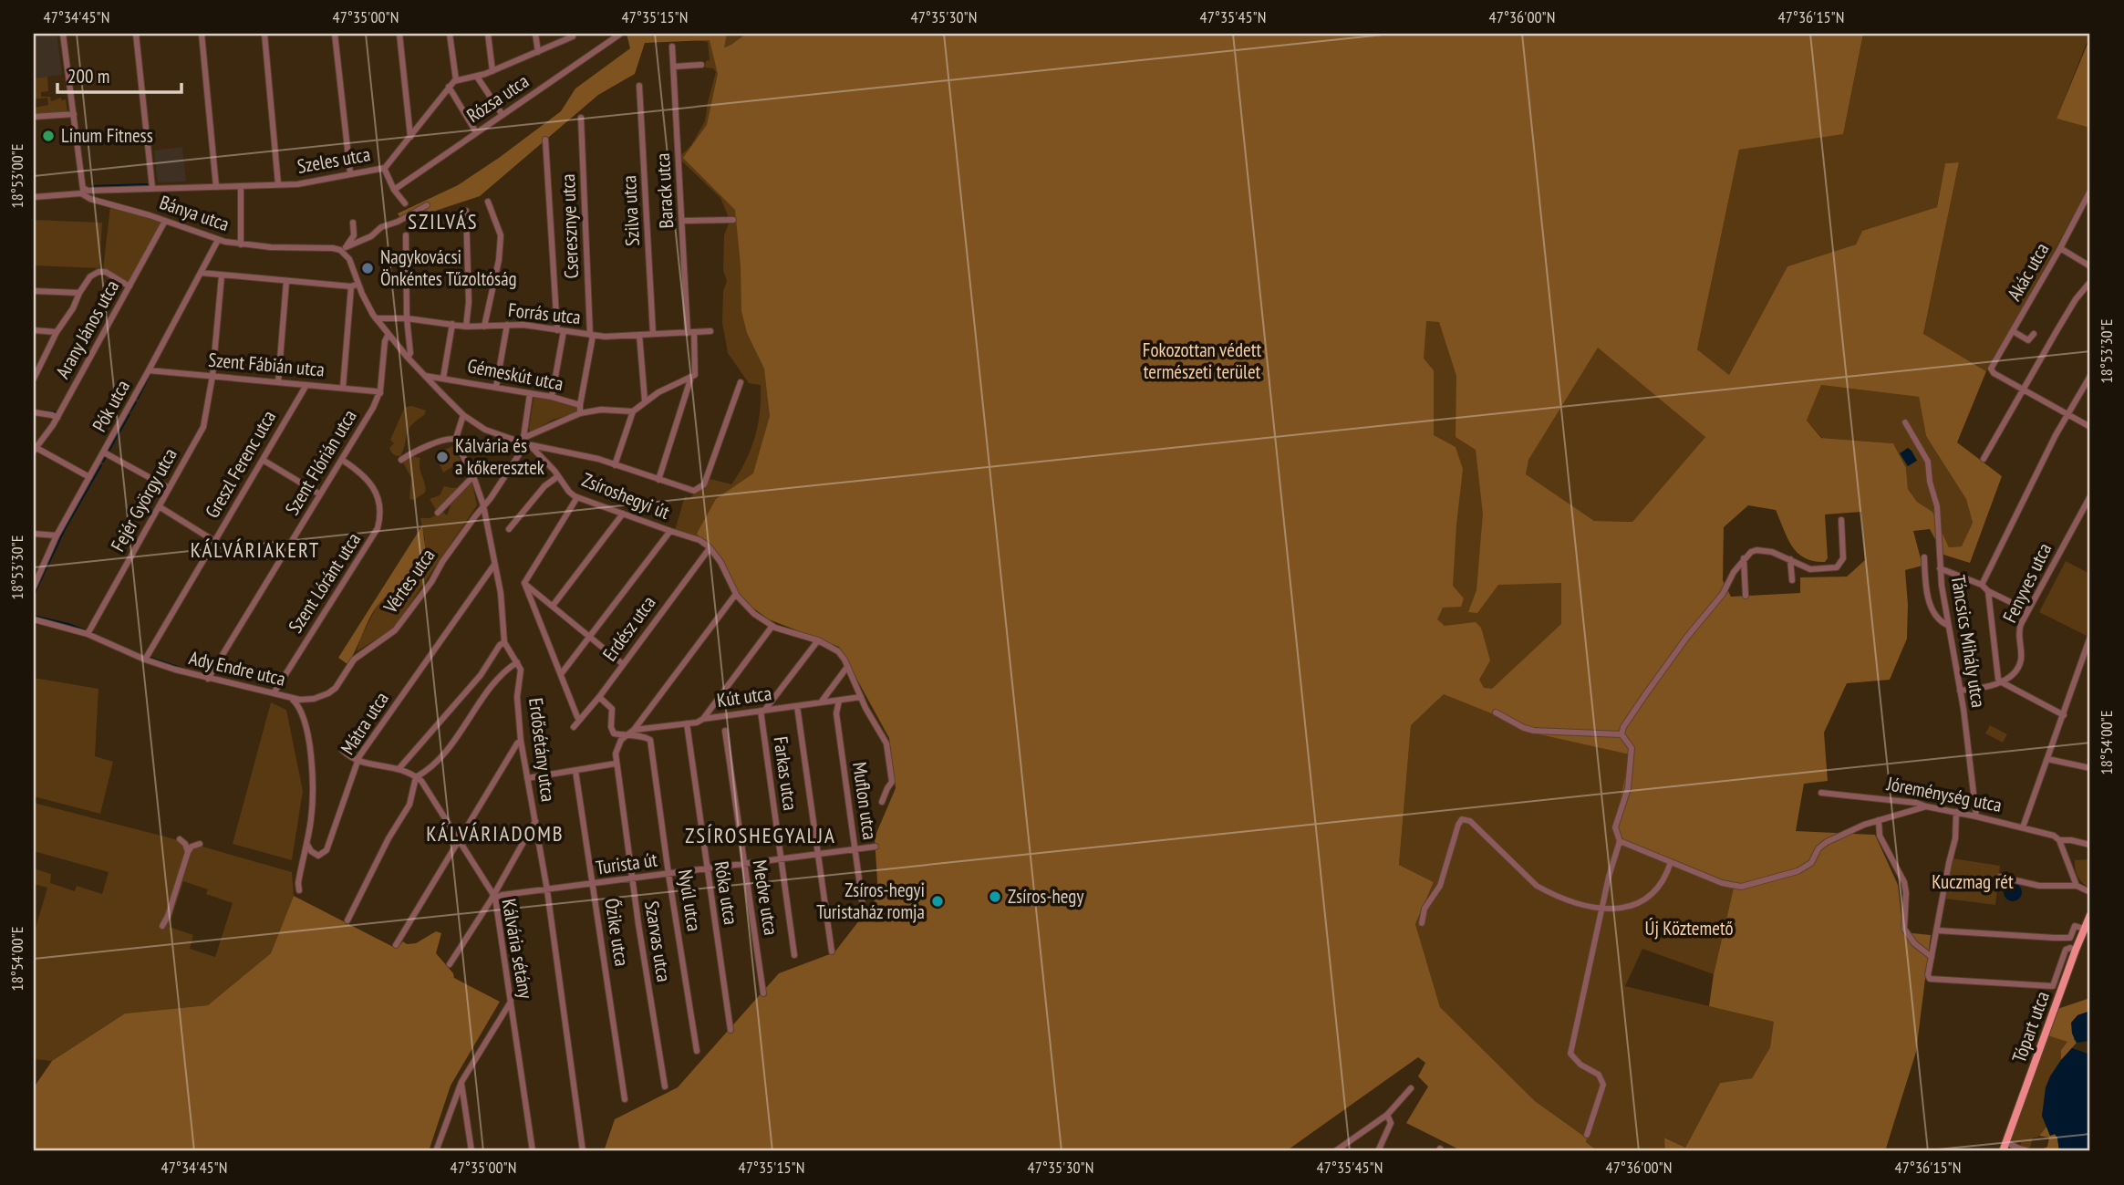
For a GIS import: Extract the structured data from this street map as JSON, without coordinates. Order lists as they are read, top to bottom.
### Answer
{
  "streets": {
    "main road": ["Tópart utca"],
    "street": [
      "Rózsa utca",
      "Szeles utca",
      "Barack utca",
      "Szilva utca",
      "Bánya utca",
      "Cseresznye utca",
      "Akác utca",
      "Forrás utca",
      "Arany János utca",
      "Szent Fábián utca",
      "Gémeskút utca",
      "Pók utca",
      "Szent Flórián utca",
      "Greszl Ferenc utca",
      "Zsíroshegyi út",
      "Fejér György utca",
      "Vértes utca",
      "Szent Lóránt utca",
      "Fenyves utca",
      "Erdész utca",
      "Táncsics Mihály utca",
      "Ady Endre utca",
      "Kút utca",
      "Mátra utca",
      "Erdősétány utca",
      "Farkas utca",
      "Jóreménység utca",
      "Muflon utca",
      "Turista út",
      "Róka utca",
      "Medve utca",
      "Nyúl utca",
      "Őzike utca",
      "Szarvas utca",
      "Kálvária sétány"
    ]
  },
  "crossings": [
    ["Szeles utca", "Bánya utca"],
    ["Barack utca", "Forrás utca"],
    ["Szilva utca", "Forrás utca"],
    ["Bánya utca", "Arany János utca"],
    ["Bánya utca", "Pók utca"],
    ["Cseresznye utca", "Forrás utca"],
    ["Cseresznye utca", "Gémeskút utca"],
    ["Szent Fábián utca", "Pók utca"],
    ["Szent Fábián utca", "Szent Flórián utca"],
    ["Szent Fábián utca", "Greszl Ferenc utca"],
    ["Szent Fábián utca", "Fejér György utca"],
    ["Szent Flórián utca", "Szent Lóránt utca"],
    ["Szent Flórián utca", "Ady Endre utca"],
    ["Greszl Ferenc utca", "Ady Endre utca"],
    ["Zsíroshegyi út", "Vértes utca"],
    ["Zsíroshegyi út", "Erdész utca"],
    ["Zsíroshegyi út", "Kút utca"],
    ["Fejér György utca", "Ady Endre utca"],
    ["Vértes utca", "Ady Endre utca"],
    ["Vértes utca", "Erdősétány utca"],
    ["Szent Lóránt utca", "Ady Endre utca"],
    ["Fenyves utca", "Táncsics Mihály utca"],
    ["Táncsics Mihály utca", "Jóreménység utca"],
    ["Ady Endre utca", "Mátra utca"],
    ["Kút utca", "Farkas utca"],
    ["Kút utca", "Muflon utca"],
    ["Kút utca", "Róka utca"],
    ["Kút utca", "Nyúl utca"],
    ["Mátra utca", "Erdősétány utca"],
    ["Mátra utca", "Kálvária sétány"],
    ["Erdősétány utca", "Turista út"],
    ["Farkas utca", "Turista út"],
    ["Muflon utca", "Turista út"],
    ["Turista út", "Róka utca"],
    ["Turista út", "Medve utca"],
    ["Turista út", "Nyúl utca"],
    ["Turista út", "Őzike utca"],
    ["Turista út", "Szarvas utca"],
    ["Turista út", "Kálvária sétány"]
  ],
  "districts": [
    "SZILVÁS",
    "KÁLVÁRIAKERT",
    "KÁLVÁRIADOMB",
    "ZSÍROSHEGYALJA"
  ],
  "parks": ["Fokozottan védett természeti terület", "Kuczmag rét", "Új Köztemető"],
  "places": [
    "Linum Fitness",
    "Nagykovácsi Önkéntes Tűzoltóság",
    "Kálvária és a kőkeresztek",
    "Zsíros-hegy",
    "Zsíros-hegyi Turistaház romja"
  ],
  "scale_bar": "200 m",
  "coordinates": [
    "47°34'45\"N",
    "47°35'00\"N",
    "47°35'15\"N",
    "47°35'30\"N",
    "47°35'45\"N",
    "47°36'00\"N",
    "47°36'15\"N",
    "18°53'00\"E",
    "18°53'30\"E",
    "18°54'00\"E"
  ]
}
